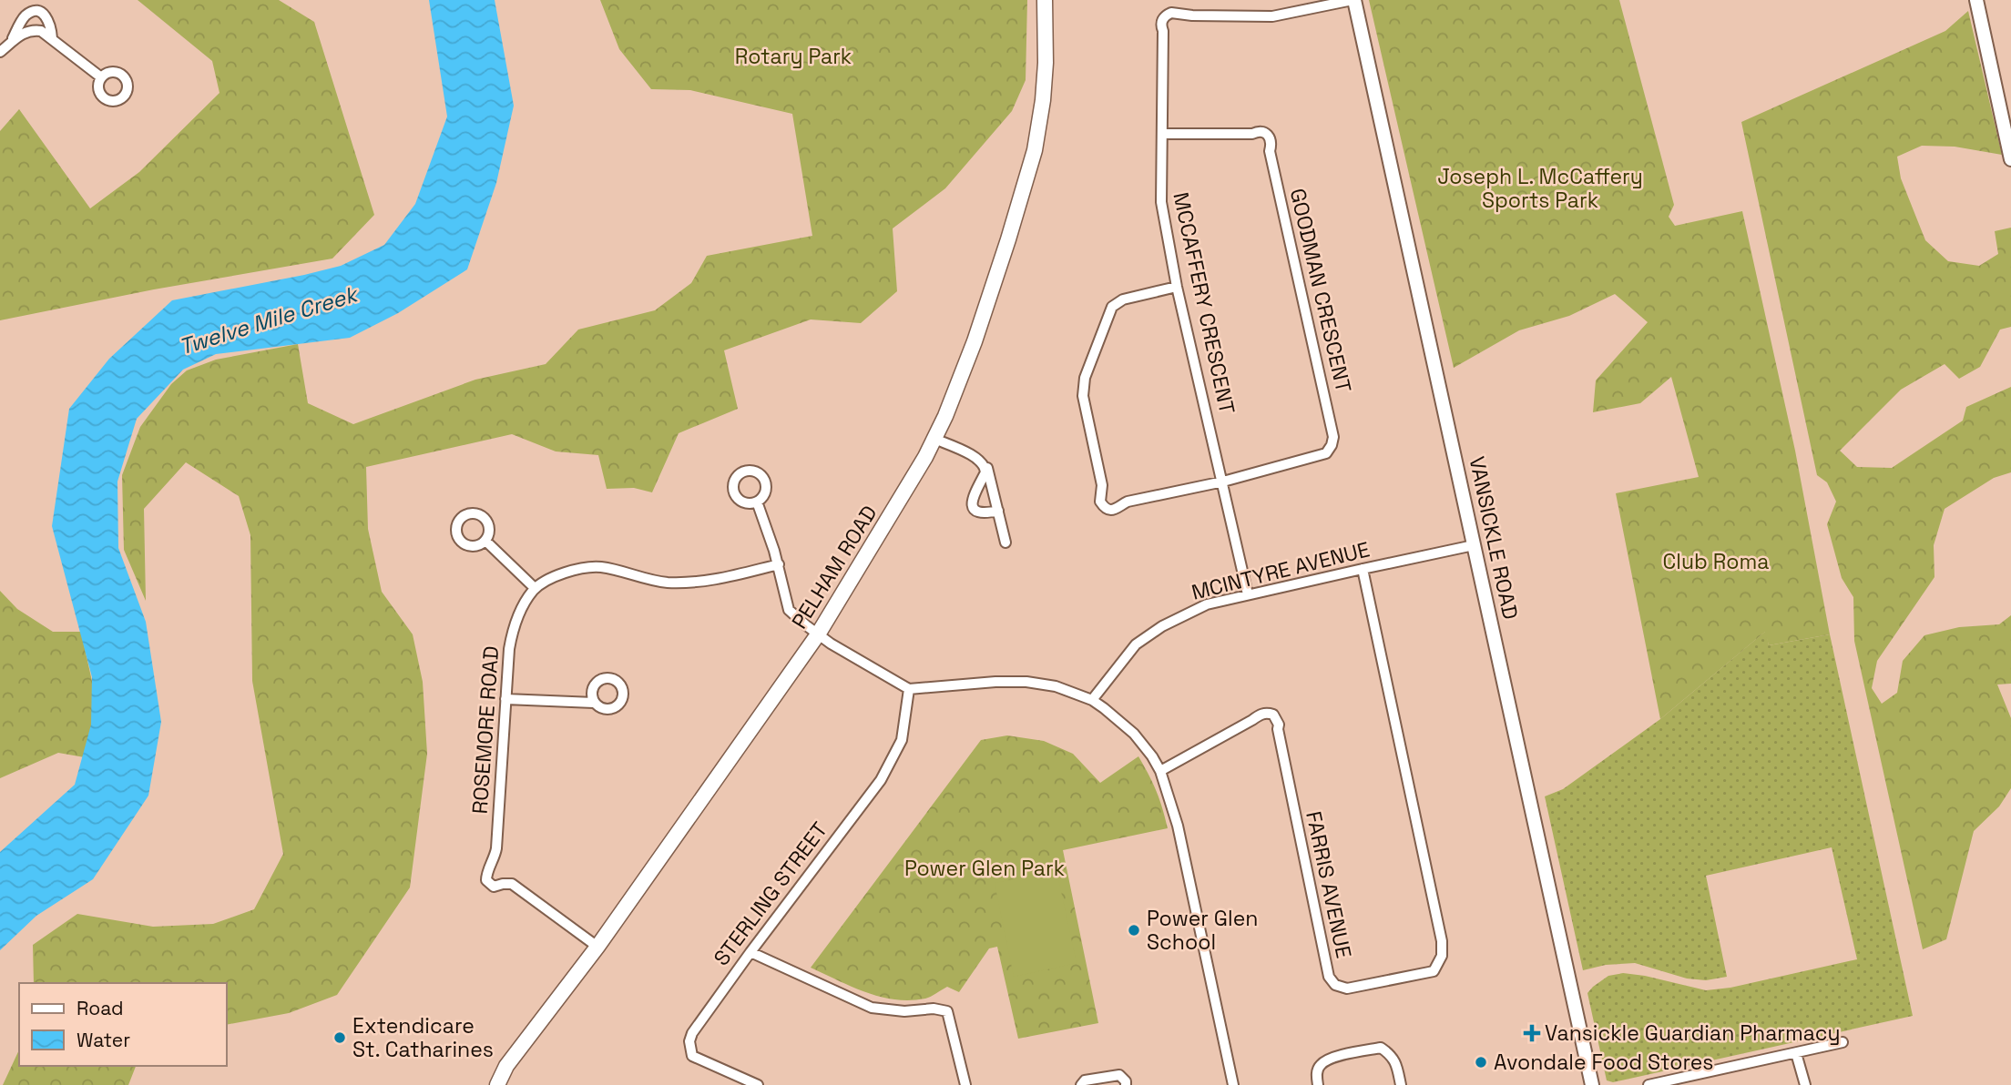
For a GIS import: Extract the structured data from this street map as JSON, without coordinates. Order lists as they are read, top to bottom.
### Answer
{
  "streets": {
    "main road": ["PELHAM ROAD"],
    "street": [
      "GOODMAN CRESCENT",
      "MCCAFFERY CRESCENT",
      "VANSICKLE ROAD",
      "MCINTYRE AVENUE",
      "ROSEMORE ROAD",
      "FARRIS AVENUE",
      "STERLING STREET"
    ]
  },
  "crossings": [
    ["GOODMAN CRESCENT", "MCCAFFERY CRESCENT"],
    ["MCCAFFERY CRESCENT", "VANSICKLE ROAD"],
    ["MCCAFFERY CRESCENT", "MCINTYRE AVENUE"],
    ["VANSICKLE ROAD", "MCINTYRE AVENUE"],
    ["PELHAM ROAD", "ROSEMORE ROAD"],
    ["MCINTYRE AVENUE", "FARRIS AVENUE"]
  ],
  "water": ["Twelve Mile Creek"],
  "parks": [
    "Rotary Park",
    "Joseph L. McCaffery Sports Park",
    "Club Roma",
    "Power Glen Park"
  ],
  "places": {
    "other": ["Power Glen School", "Extendicare St. Catharines", "Avondale Food Stores"],
    "health": ["Vansickle Guardian Pharmacy"]
  },
  "legend": ["Road", "Water"]
}
